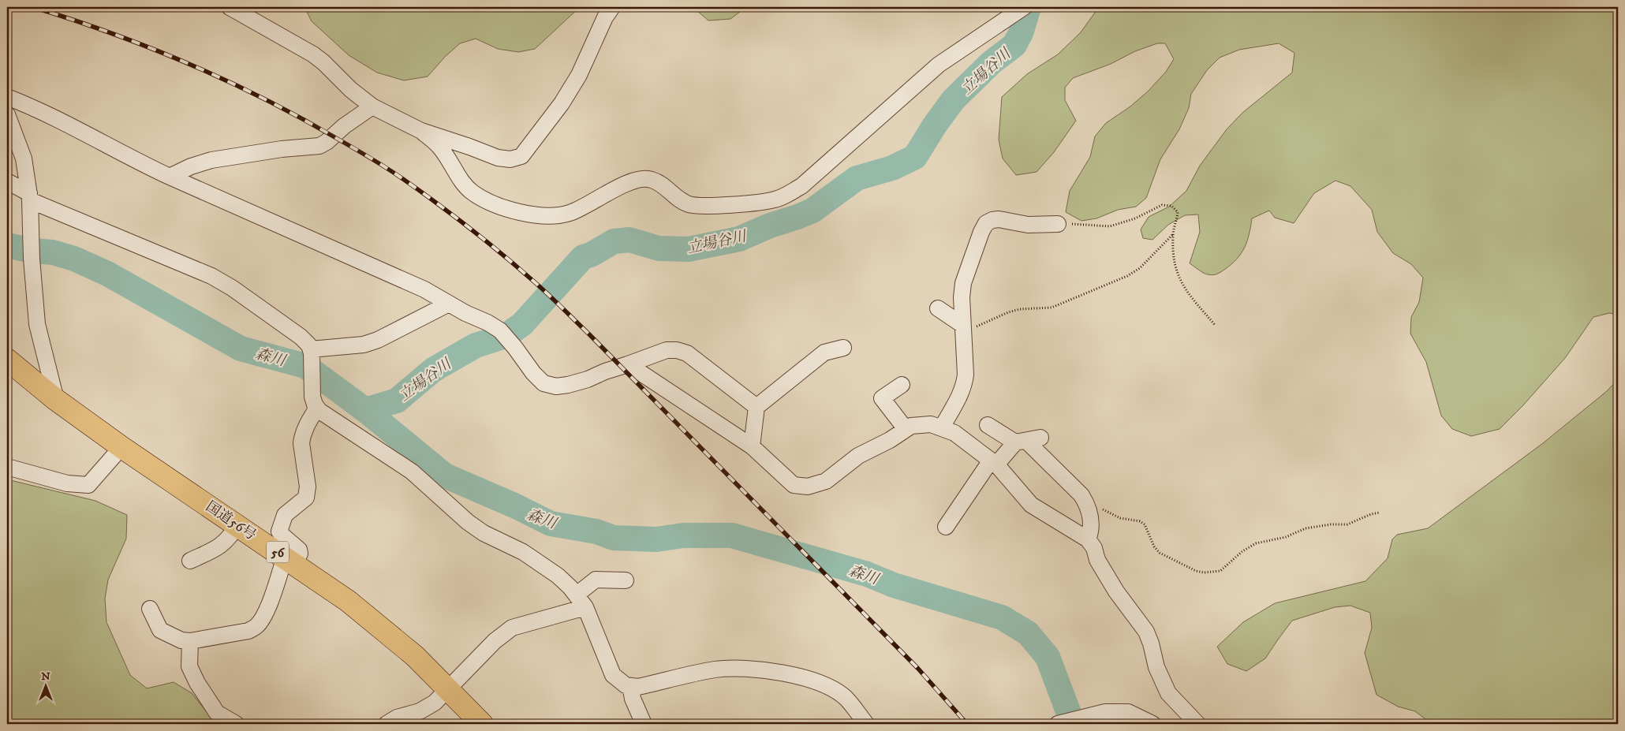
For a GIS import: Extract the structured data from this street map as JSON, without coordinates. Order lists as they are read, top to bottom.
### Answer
{
  "streets": {
    "highway": ["国道56号", "56"]
  },
  "water": ["立場谷川", "森川"],
  "north": "top"
}
